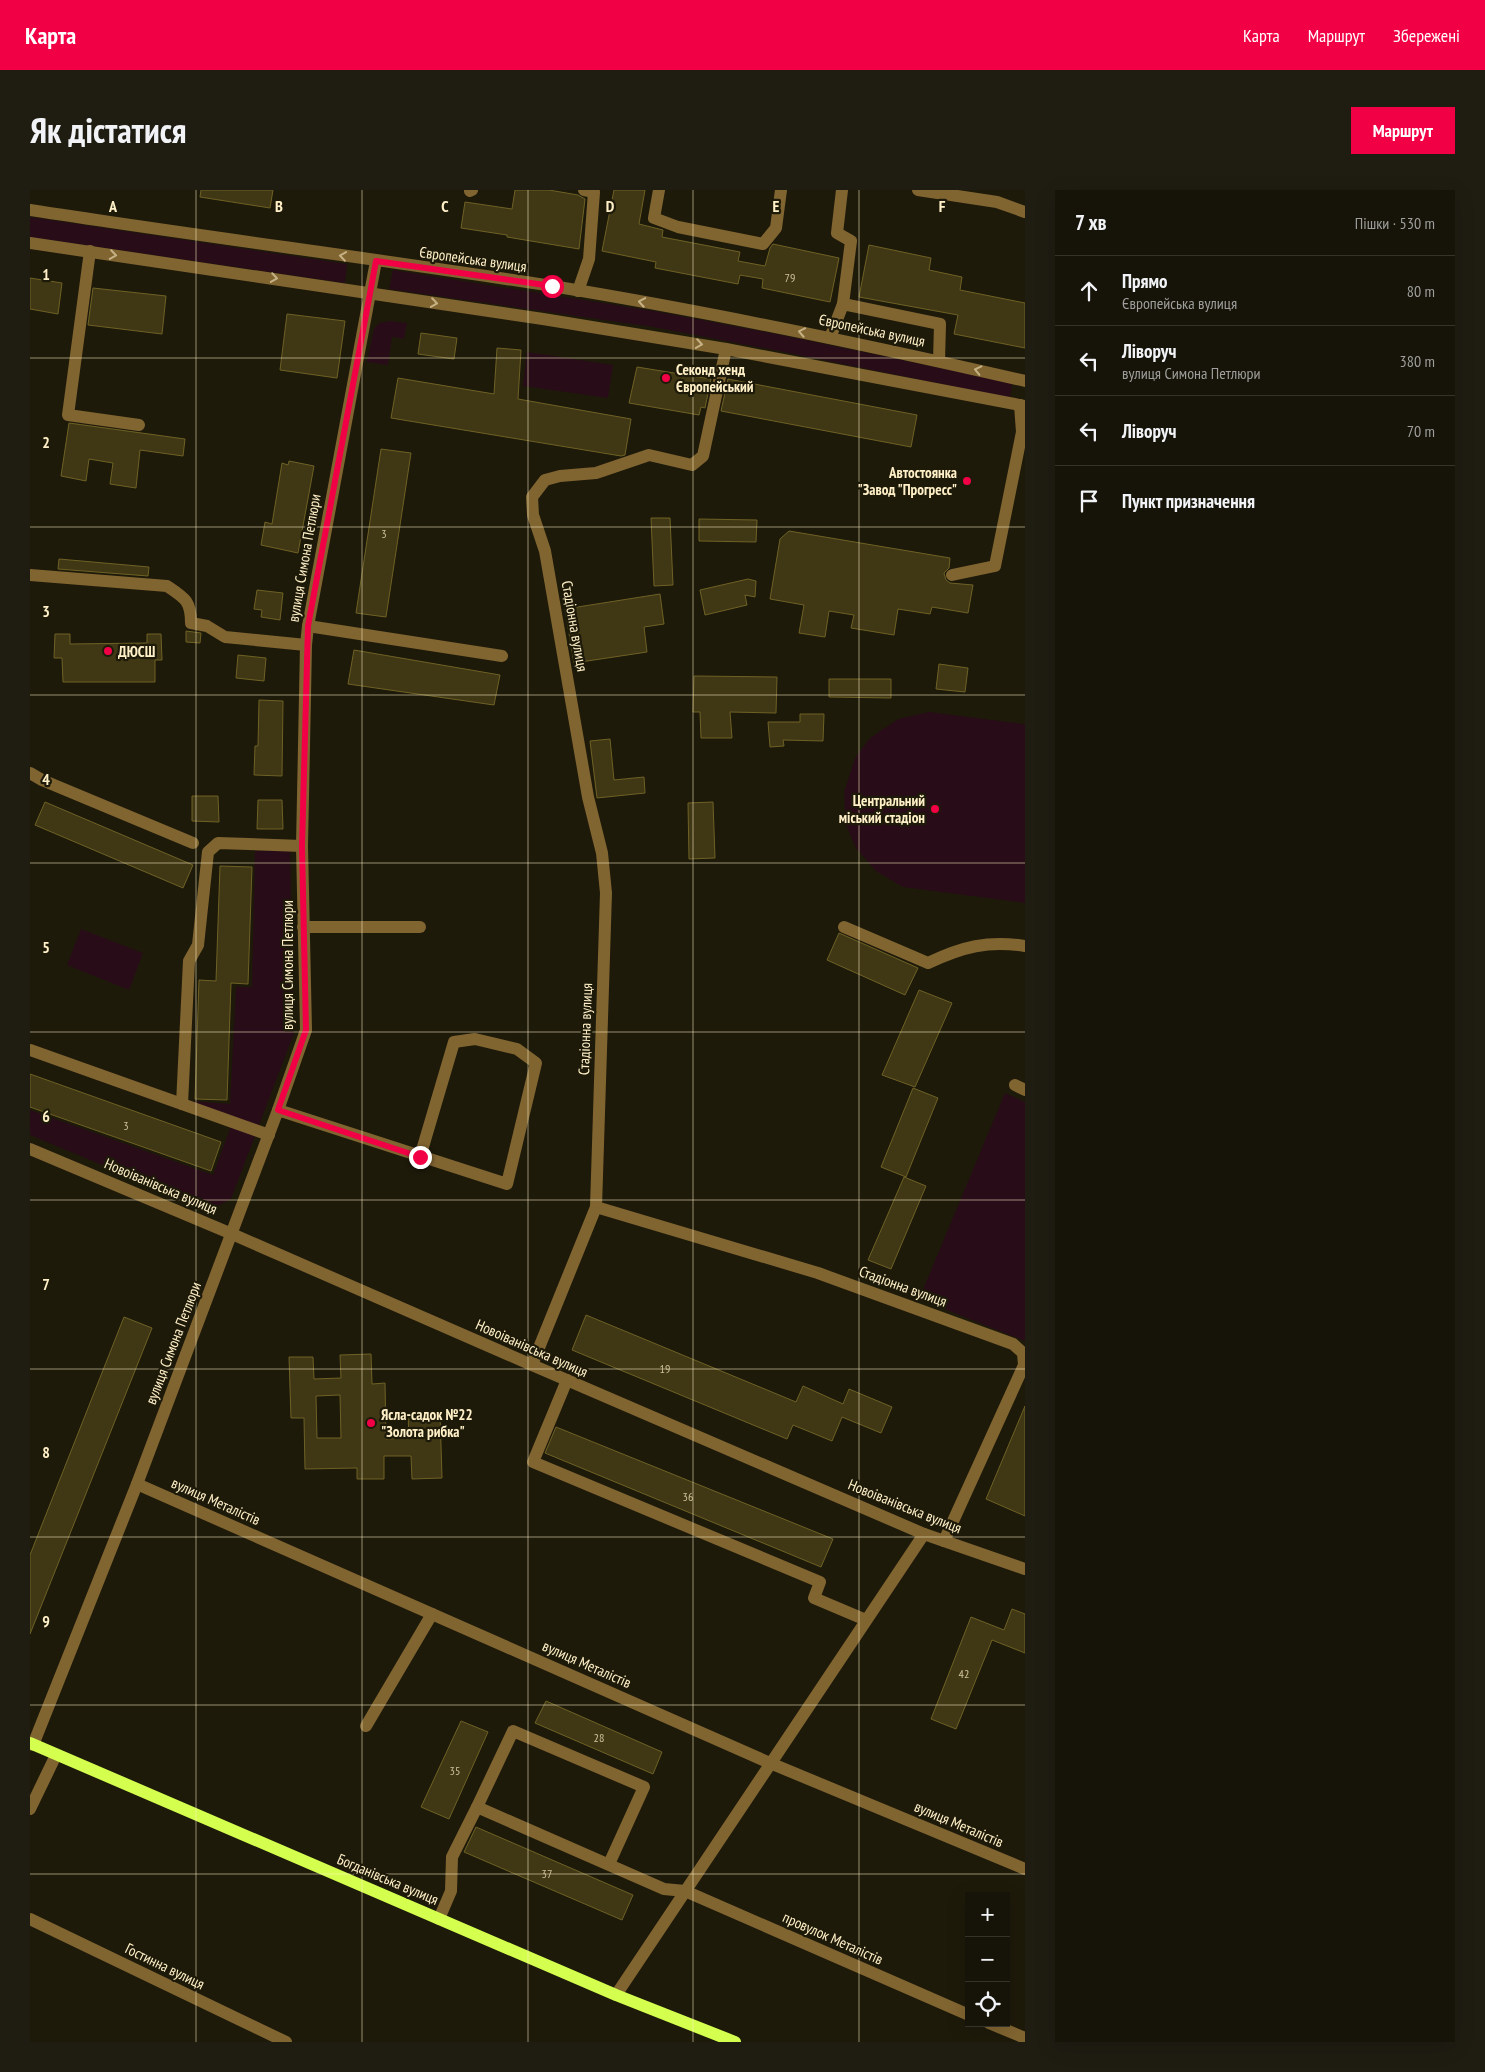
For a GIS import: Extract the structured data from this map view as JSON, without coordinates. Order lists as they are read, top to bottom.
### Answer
{
  "streets": {
    "main road": ["Богданівська вулиця"],
    "street": [
      "Європейська вулиця",
      "вулиця Симона Петлюри",
      "Стадіонна вулиця",
      "Новоіванівська вулиця",
      "вулиця Металістів",
      "провулок Металістів",
      "Гостинна вулиця"
    ]
  },
  "crossings": [
    ["Європейська вулиця", "вулиця Симона Петлюри"],
    ["вулиця Симона Петлюри", "Новоіванівська вулиця"],
    ["вулиця Симона Петлюри", "вулиця Металістів"],
    ["вулиця Симона Петлюри", "Богданівська вулиця"],
    ["Стадіонна вулиця", "Новоіванівська вулиця"]
  ],
  "places": [
    "Секонд хенд Європейський",
    "Автостоянка \"Завод \"Прогресс\"",
    "ДЮСШ",
    "Центральний міський стадіон",
    "Ясла-садок №22 \"Золота рибка\""
  ],
  "house_numbers": [
    "79",
    "3",
    "3",
    "19",
    "36",
    "42",
    "28",
    "35",
    "37"
  ],
  "page": {
    "header": "Карта",
    "nav": ["Карта", "Маршрут", "Збережені"],
    "title": "Як дістатися",
    "buttons": "Маршрут",
    "heading": ["7 хв", "Пішки · 530 m"],
    "list": [
      ["Прямо", "Європейська вулиця", "80 m"],
      ["Ліворуч", "вулиця Симона Петлюри", "380 m"],
      ["Ліворуч", "70 m"],
      "Пункт призначення"
    ],
    "map_buttons": ["+", "−"]
  },
  "grid": {
    "columns": [
      "A",
      "B",
      "C",
      "D",
      "E",
      "F"
    ],
    "rows": [
      "1",
      "2",
      "3",
      "4",
      "5",
      "6",
      "7",
      "8",
      "9"
    ]
  }
}
